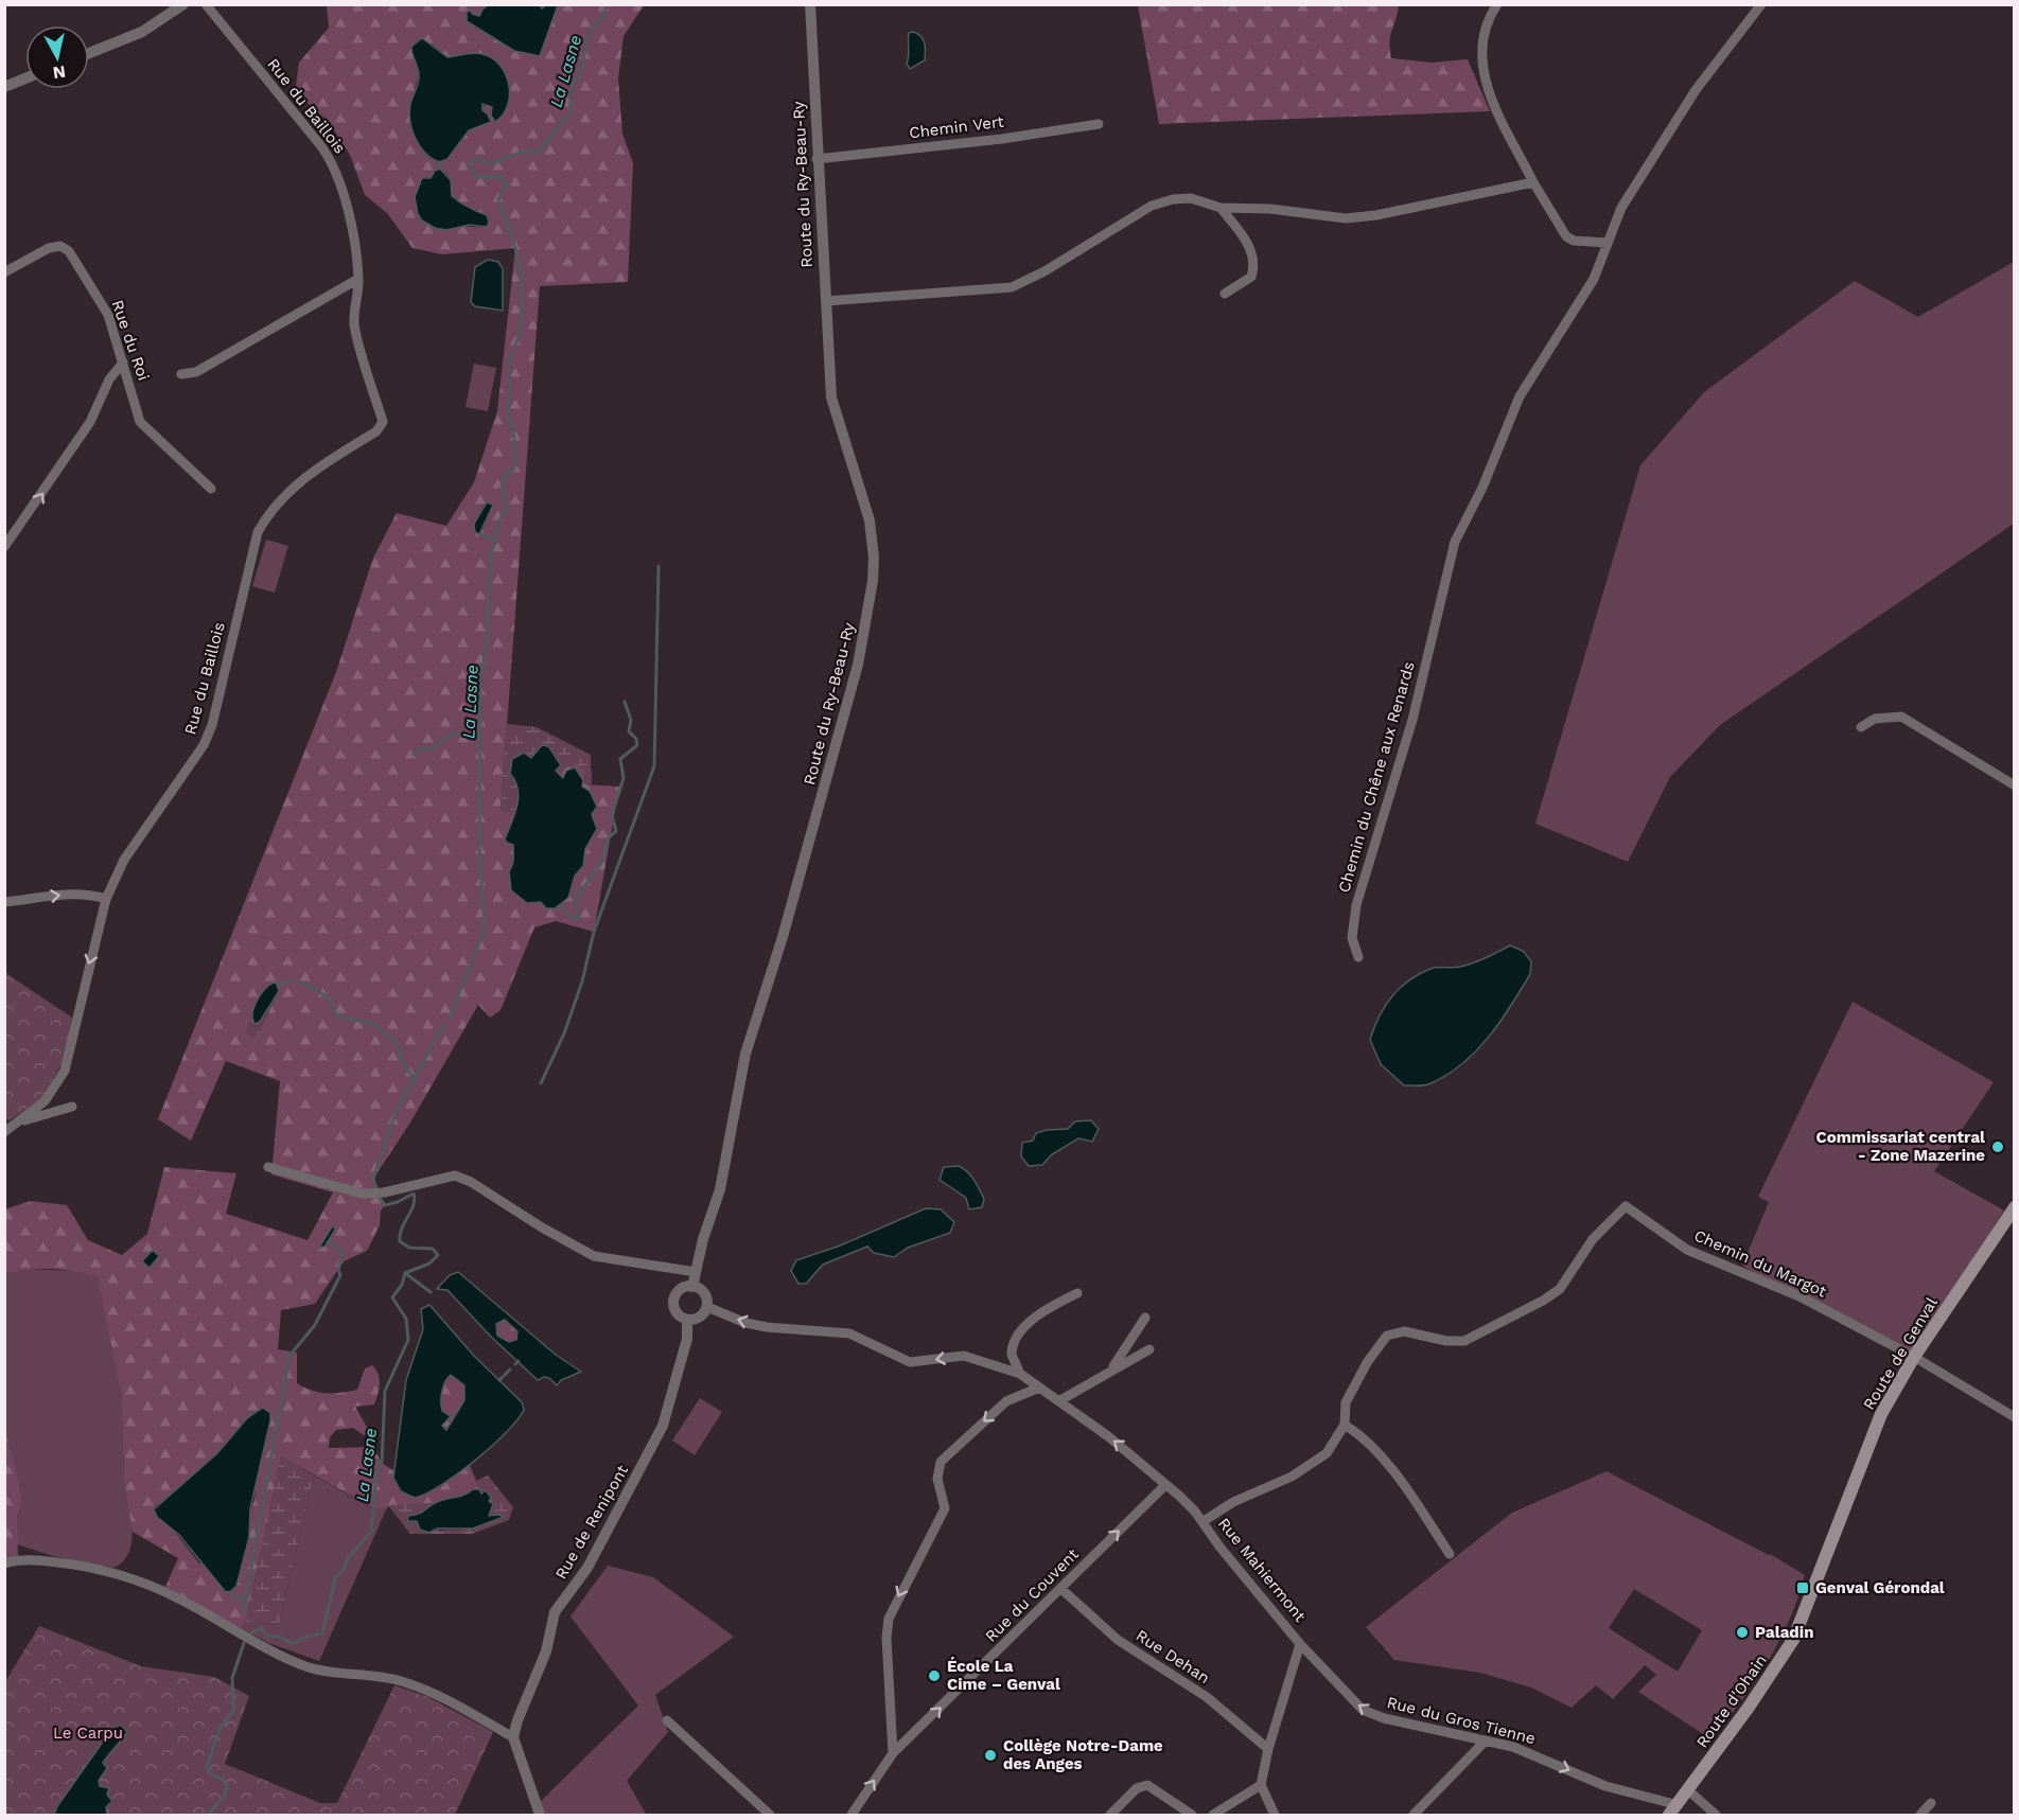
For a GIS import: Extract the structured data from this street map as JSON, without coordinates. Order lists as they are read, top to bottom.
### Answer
{
  "streets": {
    "main road": ["Route de Genval", "Route d'Ohain"],
    "street": [
      "Rue du Baillois",
      "Chemin Vert",
      "Route du Ry-Beau-Ry",
      "Rue du Roi",
      "Chemin du Chêne aux Renards",
      "Chemin du Margot",
      "Rue de Renipont",
      "Rue Mahiermont",
      "Rue du Couvent",
      "Rue Dehan",
      "Rue du Gros Tienne"
    ]
  },
  "crossings": [
    ["Chemin Vert", "Route du Ry-Beau-Ry"],
    ["Route du Ry-Beau-Ry", "Rue de Renipont"],
    ["Route du Ry-Beau-Ry", "Rue Mahiermont"],
    ["Chemin du Margot", "Route de Genval"],
    ["Route de Genval", "Route d'Ohain"],
    ["Rue de Renipont", "Rue Mahiermont"],
    ["Rue Mahiermont", "Rue du Couvent"],
    ["Rue Mahiermont", "Rue Dehan"],
    ["Rue Mahiermont", "Rue du Gros Tienne"],
    ["Rue du Couvent", "Rue Dehan"],
    ["Route d'Ohain", "Rue du Gros Tienne"]
  ],
  "one_way": ["Rue Mahiermont", "Rue du Couvent"],
  "water": ["La Lasne"],
  "parks": ["Le Carpu"],
  "places": {
    "other": [
      "Commissariat central - Zone Mazerine",
      "Paladin",
      "École La Cime – Genval",
      "Collège Notre-Dame des Anges"
    ],
    "transit": ["Genval Gérondal"]
  },
  "north": "bottom"
}
